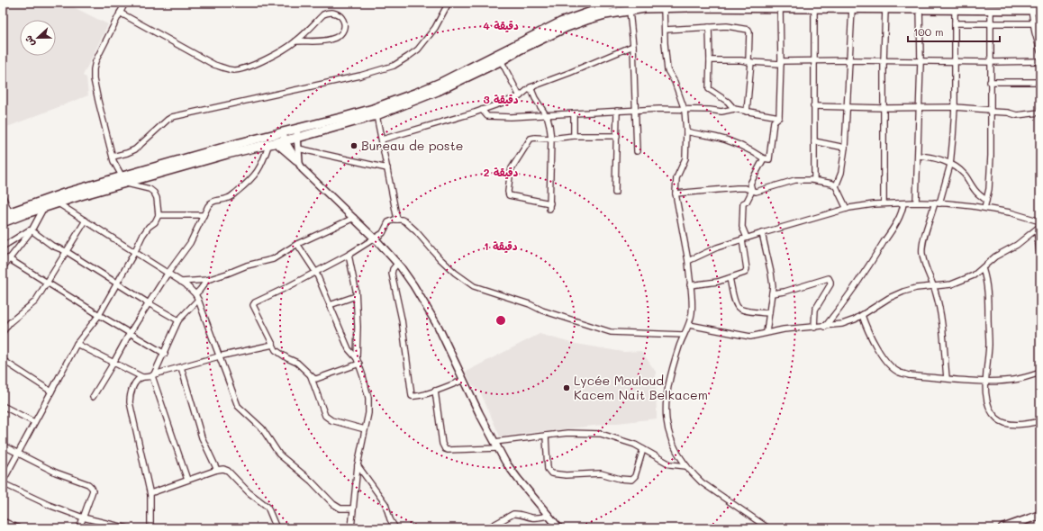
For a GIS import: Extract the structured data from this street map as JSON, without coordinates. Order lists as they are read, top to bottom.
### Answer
{
  "places": ["Bureau de poste", "Lycée Mouloud Kacem Nait Belkacem"],
  "scale_bar": "100 m",
  "north": "left",
  "rings": [
    "4 دقيقة",
    "3 دقيقة",
    "2 دقيقة",
    "1 دقيقة"
  ]
}
